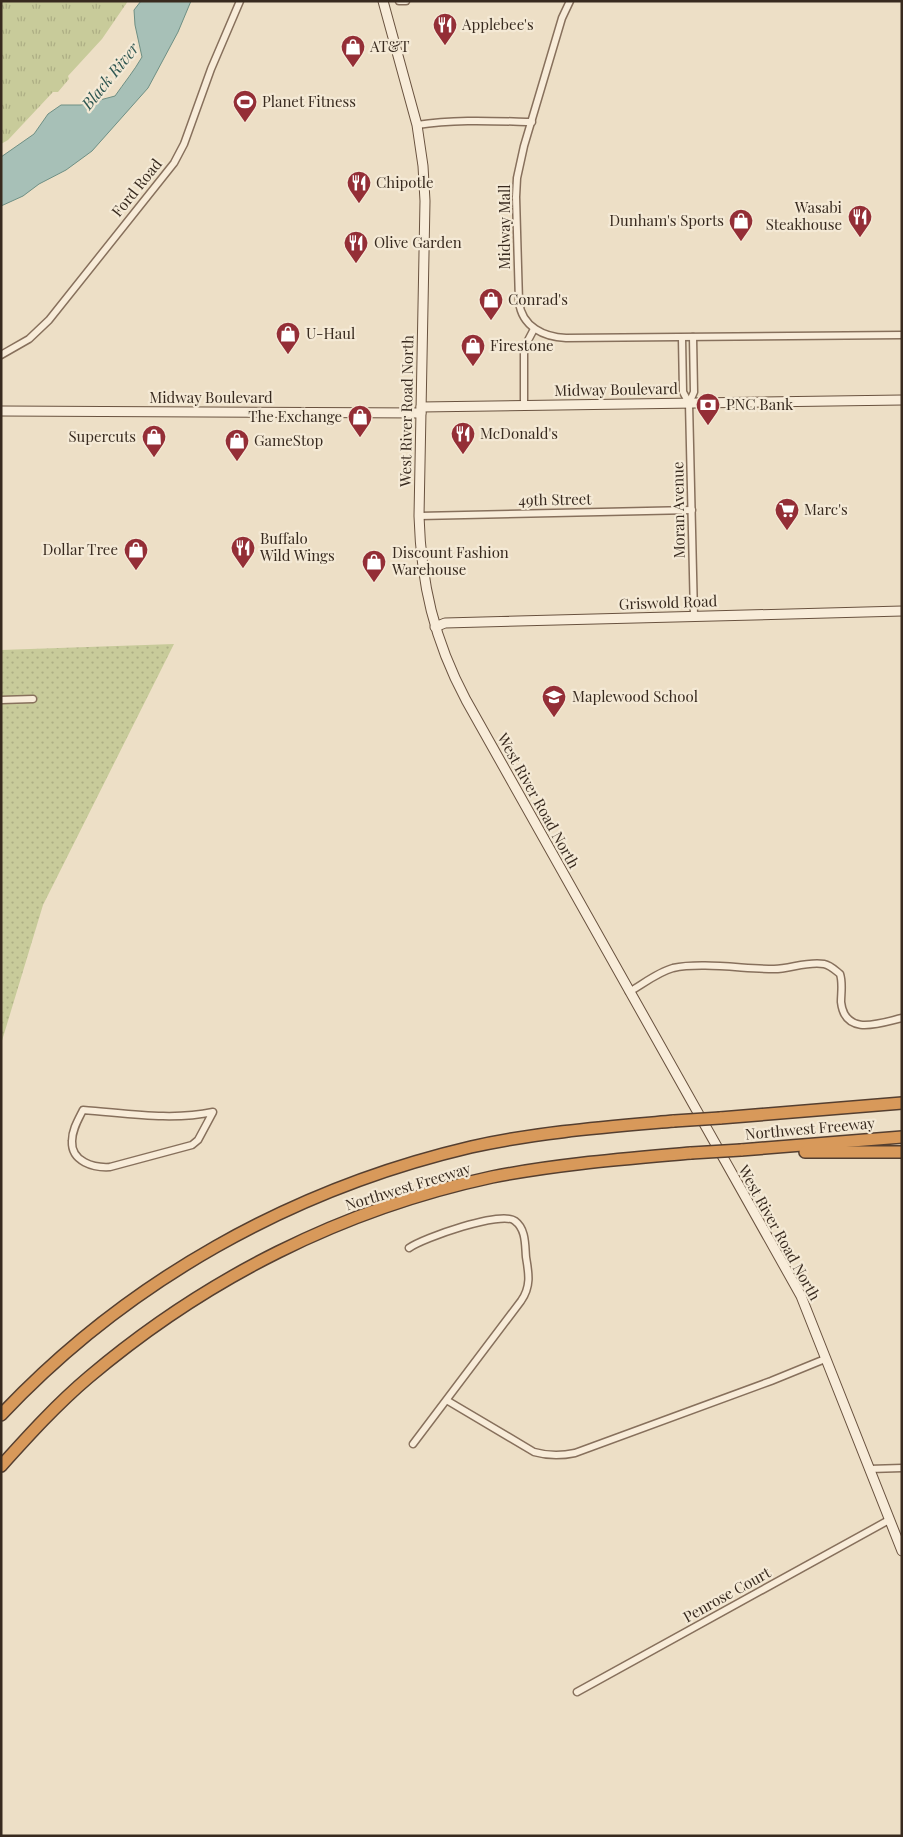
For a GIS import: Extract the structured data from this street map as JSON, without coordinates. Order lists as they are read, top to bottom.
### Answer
{
  "streets": {
    "highway": ["Northwest Freeway"],
    "street": [
      "Ford Road",
      "Midway Mall",
      "Midway Boulevard",
      "West River Road North",
      "49th Street",
      "Moran Avenue",
      "Griswold Road",
      "Penrose Court"
    ]
  },
  "crossings": [
    ["Midway Boulevard", "West River Road North"],
    ["Midway Boulevard", "Moran Avenue"],
    ["West River Road North", "49th Street"],
    ["West River Road North", "Griswold Road"],
    ["West River Road North", "Penrose Court"],
    ["49th Street", "Moran Avenue"],
    ["Moran Avenue", "Griswold Road"]
  ],
  "water": ["Black River"],
  "places": {
    "restaurant": [
      "Applebee's",
      "Chipotle",
      "Wasabi Steakhouse",
      "Olive Garden",
      "McDonald's",
      "Buffalo Wild Wings"
    ],
    "shop": [
      "AT&T",
      "Dunham's Sports",
      "Conrad's",
      "U-Haul",
      "Firestone",
      "The Exchange",
      "Supercuts",
      "GameStop",
      "Dollar Tree",
      "Discount Fashion Warehouse"
    ],
    "sports": ["Planet Fitness"],
    "bank": ["PNC Bank"],
    "supermarket": ["Marc's"],
    "school or university": ["Maplewood School"]
  }
}
